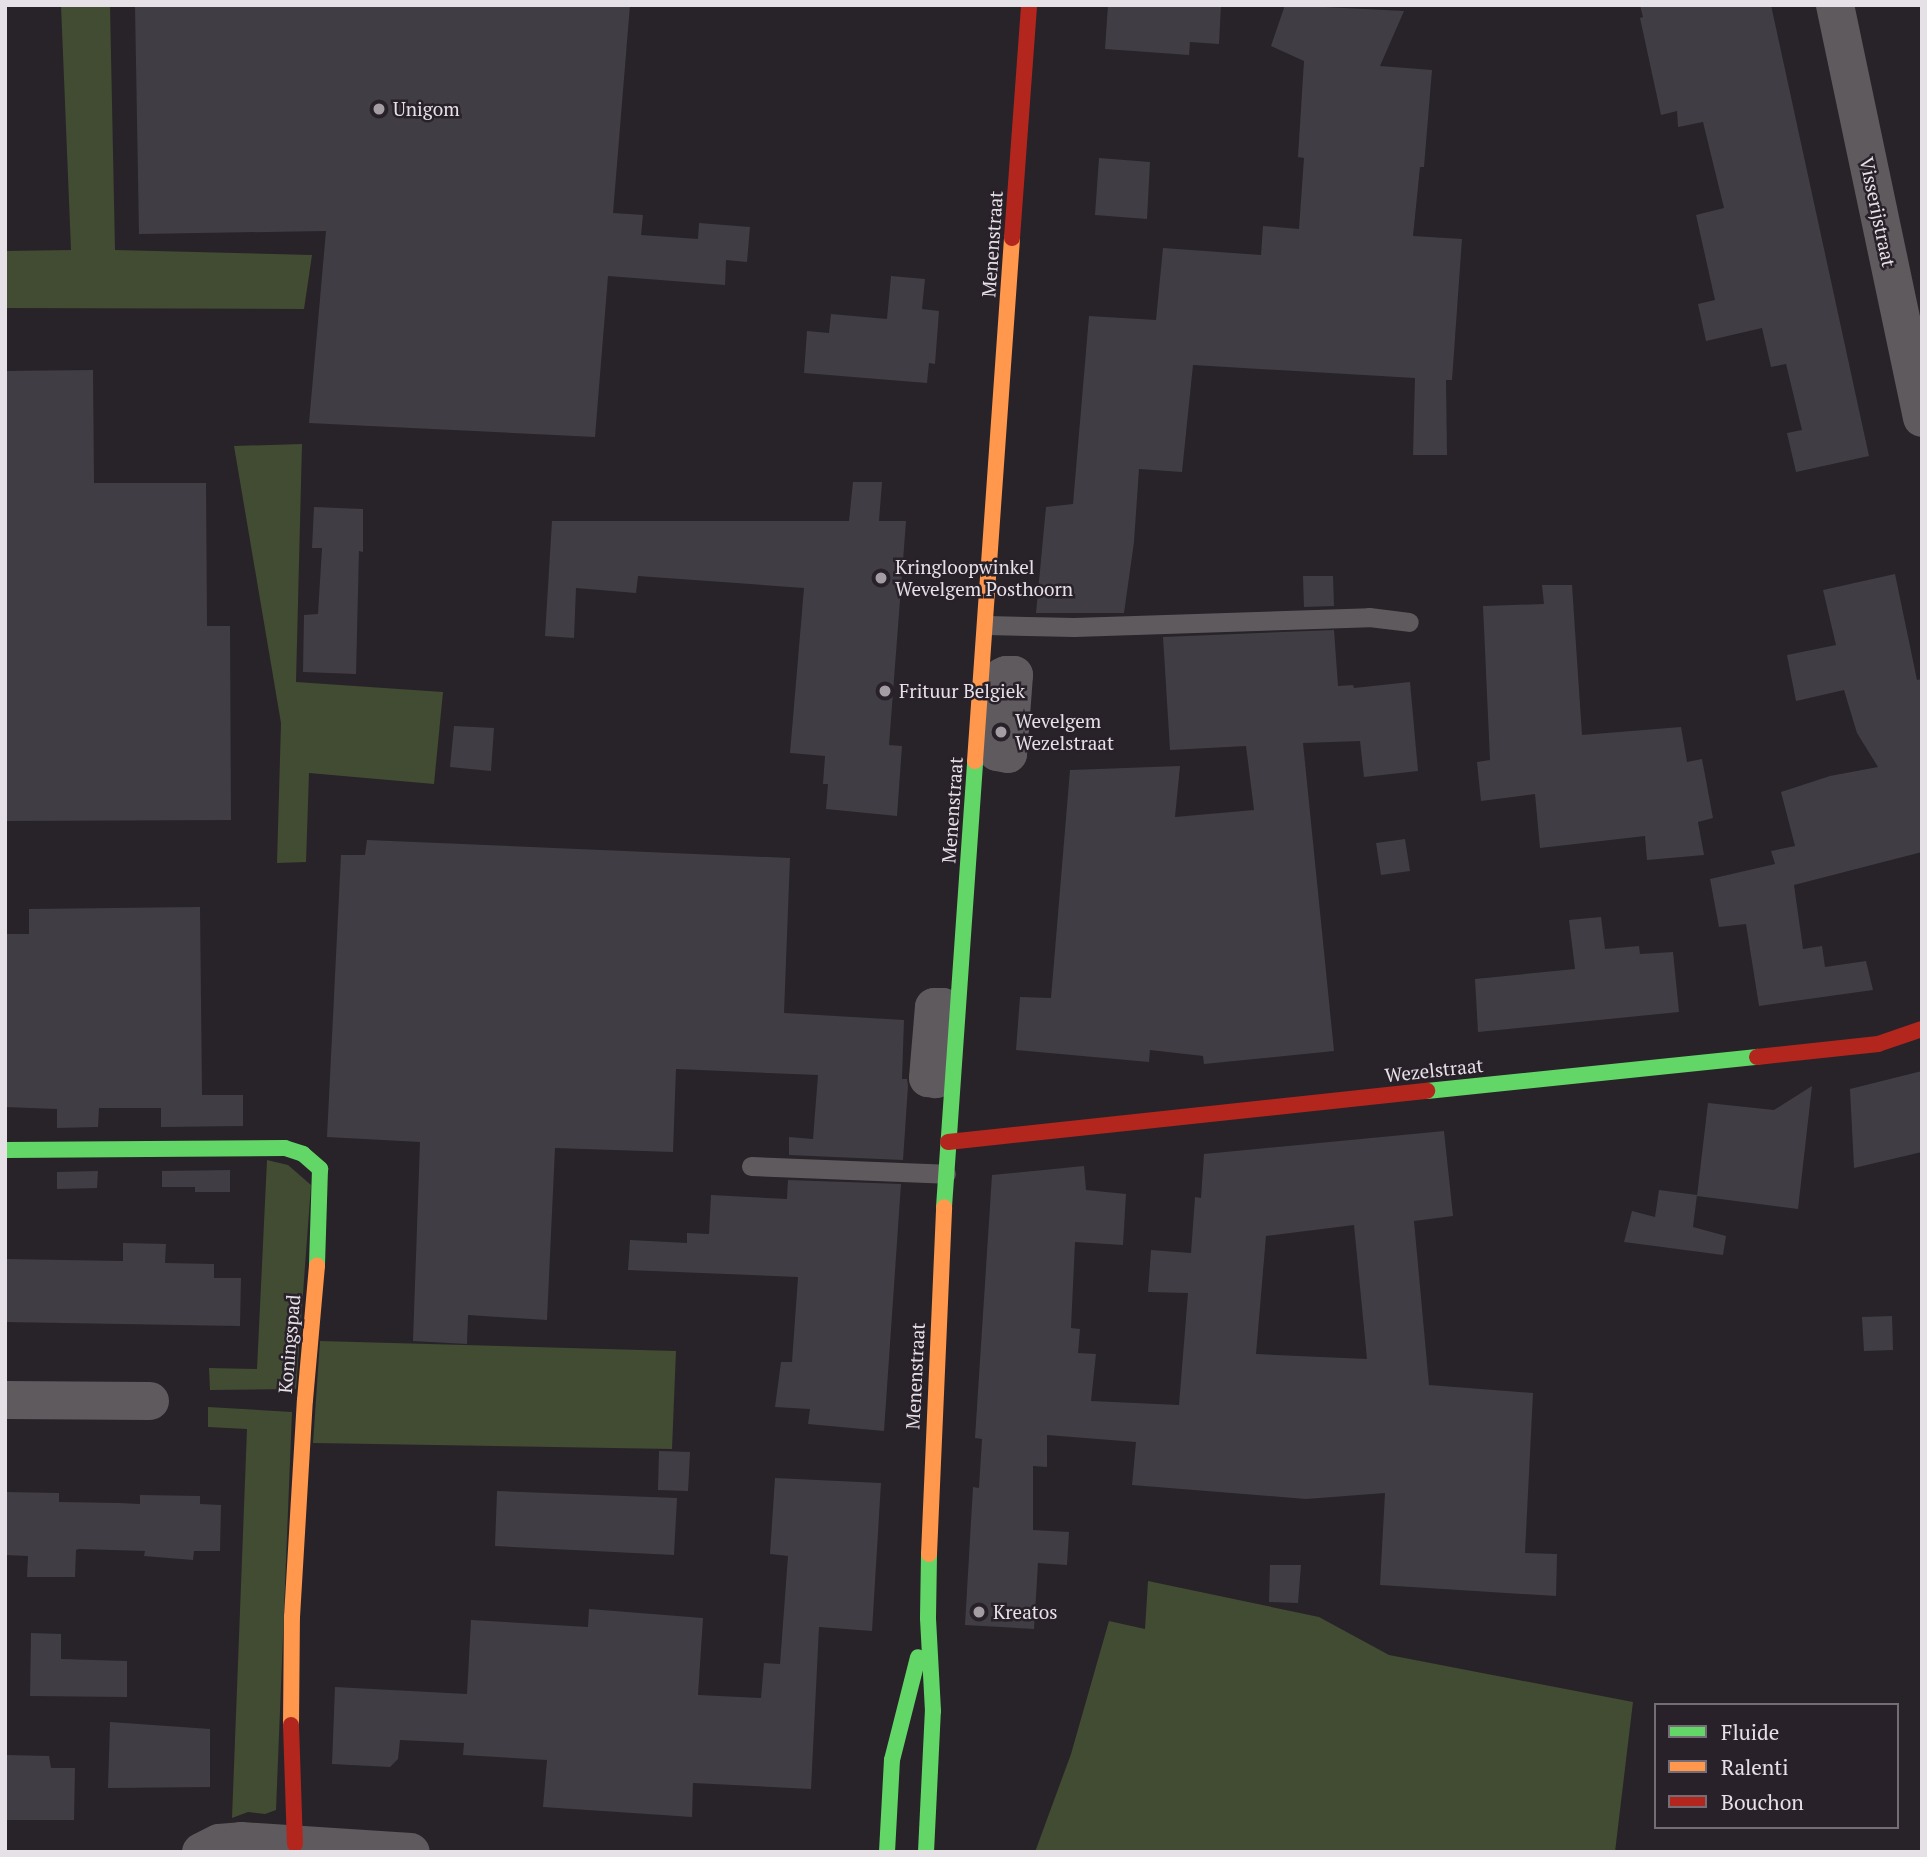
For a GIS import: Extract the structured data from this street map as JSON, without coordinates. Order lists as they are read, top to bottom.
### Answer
{
  "streets": {
    "main road": ["Menenstraat", "Wezelstraat", "Koningspad"],
    "street": ["Visserijstraat"]
  },
  "crossings": [
    ["Menenstraat", "Wezelstraat"]
  ],
  "places": [
    "Unigom",
    "Kringloopwinkel Wevelgem Posthoorn",
    "Frituur Belgiek",
    "Wevelgem Wezelstraat",
    "Kreatos"
  ],
  "legend": ["Fluide", "Ralenti", "Bouchon"]
}
